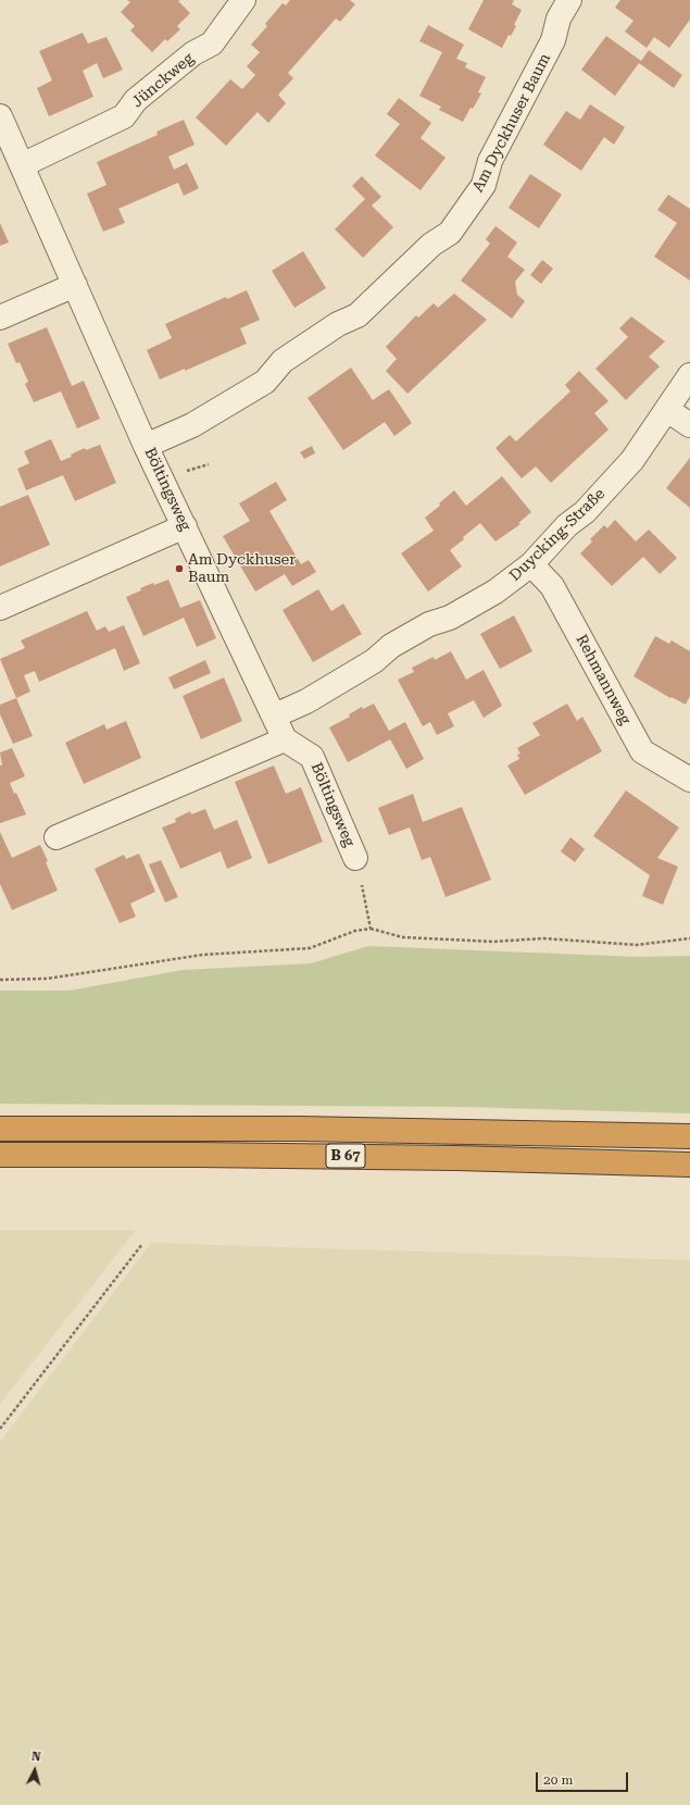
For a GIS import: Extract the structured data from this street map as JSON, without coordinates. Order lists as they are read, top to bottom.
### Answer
{
  "streets": {
    "highway": ["B 67"],
    "street": [
      "Jünckweg",
      "Am Dyckhuser Baum",
      "Böltingsweg",
      "Duycking-Straße",
      "Rehmannweg"
    ]
  },
  "crossings": [
    ["Jünckweg", "Böltingsweg"],
    ["Am Dyckhuser Baum", "Böltingsweg"],
    ["Böltingsweg", "Duycking-Straße"],
    ["Duycking-Straße", "Rehmannweg"]
  ],
  "places": ["Am Dyckhuser Baum"],
  "scale_bar": "20 m",
  "north": "top"
}
